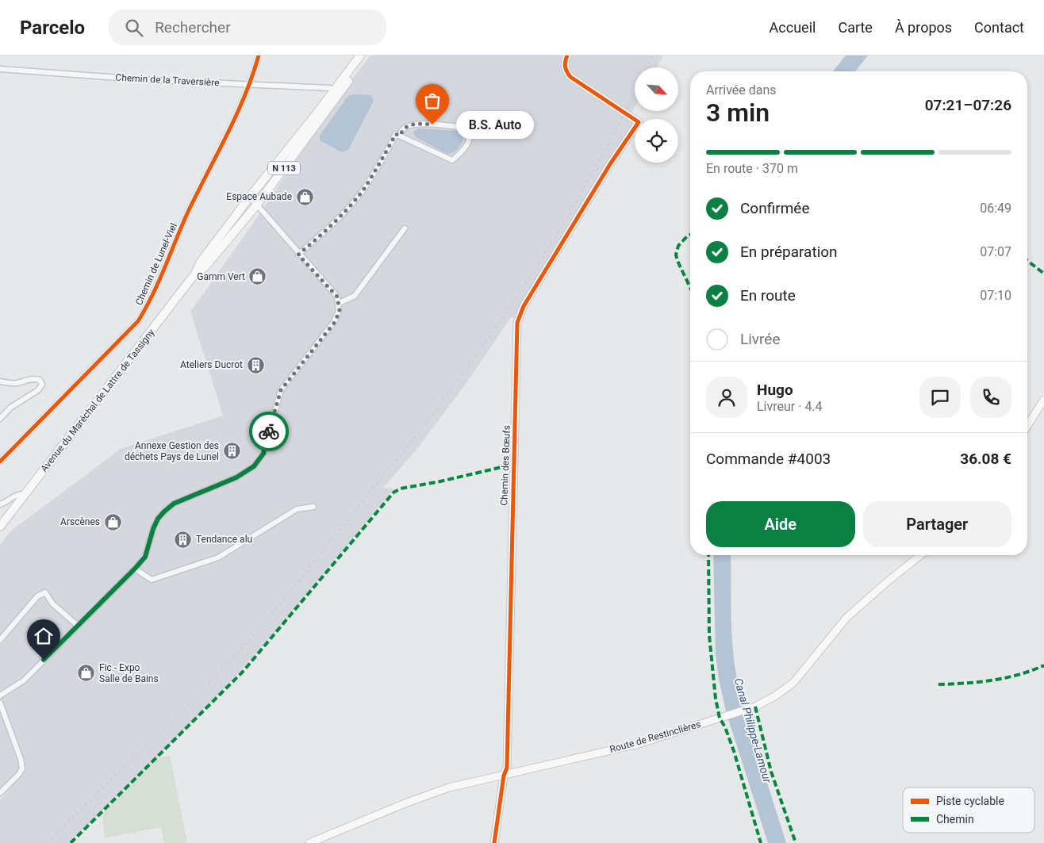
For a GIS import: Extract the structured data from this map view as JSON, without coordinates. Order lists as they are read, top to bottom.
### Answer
{
  "streets": {
    "main road": ["N 113", "Avenue du Maréchal de Lattre de Tassigny"],
    "street": [
      "Chemin de la Traversière",
      "Chemin de Lunel-Viel",
      "Chemin des Bœufs",
      "Route de Restinclières"
    ]
  },
  "crossings": [
    ["Chemin de la Traversière", "Chemin de Lunel-Viel"],
    ["Chemin de la Traversière", "Avenue du Maréchal de Lattre de Tassigny"],
    ["Chemin des Bœufs", "Route de Restinclières"]
  ],
  "water": ["Canal Philippe-Lamour"],
  "places": {
    "other": ["B.S. Auto"],
    "shop": [
      "Espace Aubade",
      "Gamm Vert",
      "Arscènes",
      "Fic - Expo Salle de Bains"
    ],
    "building": ["Ateliers Ducrot", "Annexe Gestion des déchets Pays de Lunel", "Tendance alu"]
  },
  "legend": ["Piste cyclable", "Chemin"],
  "north": "bottom right",
  "page": {
    "header": "Parcelo",
    "search": "Rechercher",
    "nav": [
      "Accueil",
      "Carte",
      "À propos",
      "Contact"
    ],
    "heading": ["3 min", "Arrivée dans", "07:21–07:26"],
    "panel": [
      "Hugo",
      "Livreur · 4.4",
      "Commande #4003",
      "36.08 €"
    ],
    "bubble": "B.S. Auto",
    "bar": "En route · 370 m",
    "list": [
      ["Confirmée", "06:49"],
      ["En préparation", "07:07"],
      ["En route", "07:10"],
      "Livrée"
    ],
    "buttons": ["Aide", "Partager"]
  }
}
